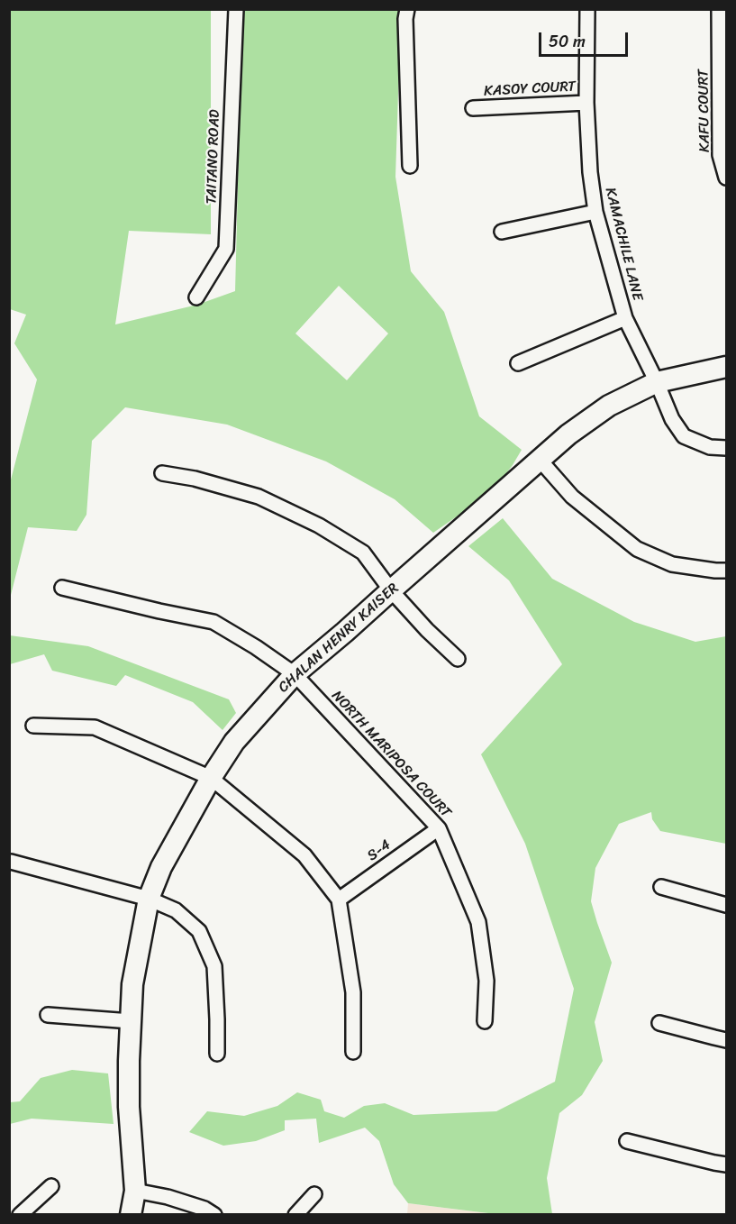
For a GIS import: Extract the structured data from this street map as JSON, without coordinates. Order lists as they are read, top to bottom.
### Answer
{
  "streets": {
    "street": [
      "KASOY COURT",
      "KAFU COURT",
      "TAITANO ROAD",
      "KAMACHILE LANE",
      "CHALAN HENRY KAISER",
      "NORTH MARIPOSA COURT",
      "S-4"
    ]
  },
  "crossings": [
    ["KASOY COURT", "KAMACHILE LANE"],
    ["KAMACHILE LANE", "CHALAN HENRY KAISER"],
    ["CHALAN HENRY KAISER", "NORTH MARIPOSA COURT"],
    ["NORTH MARIPOSA COURT", "S-4"]
  ],
  "scale_bar": "50 m"
}
